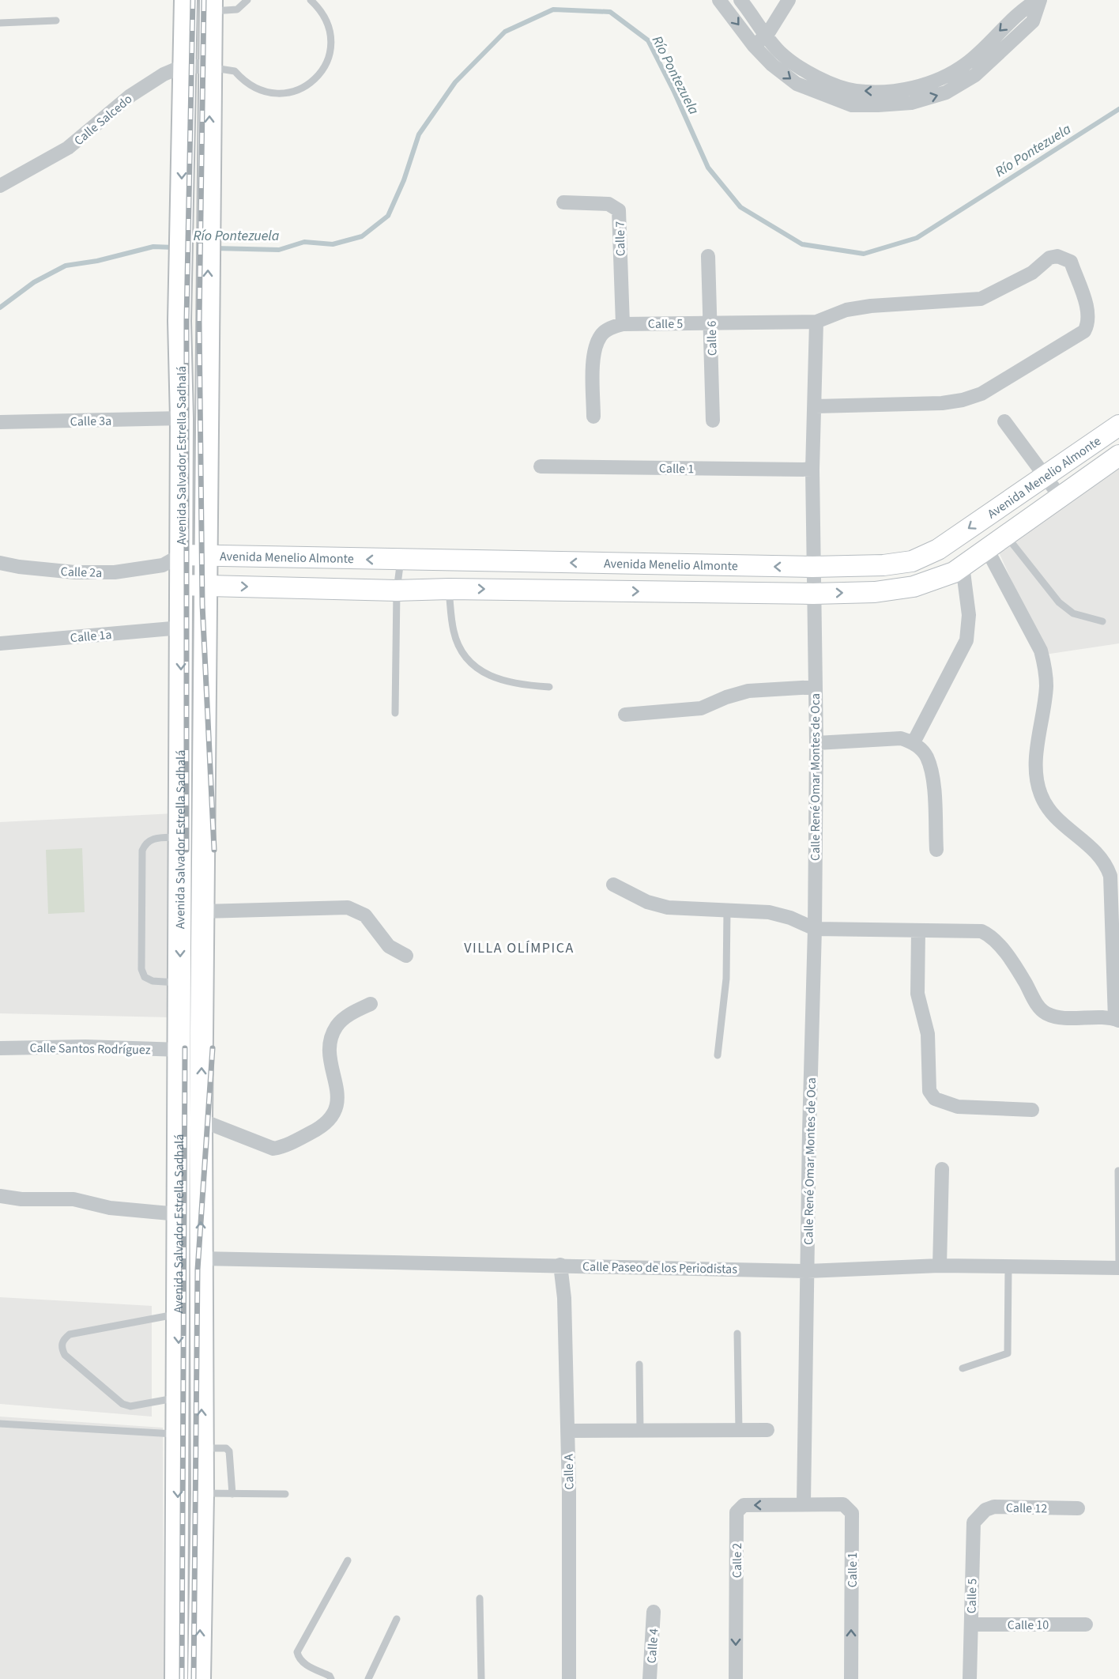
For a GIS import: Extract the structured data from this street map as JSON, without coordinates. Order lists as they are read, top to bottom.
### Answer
{
  "streets": {
    "main road": ["Avenida Salvador Estrella Sadhalá"],
    "street": [
      "Calle Salcedo",
      "Calle 7",
      "Calle 5",
      "Calle 6",
      "Calle 3a",
      "Calle 1",
      "Avenida Menelio Almonte",
      "Calle 2a",
      "Calle 1a",
      "Calle René Omar Montes de Oca",
      "Calle Santos Rodríguez",
      "Calle Paseo de los Periodistas",
      "Calle A",
      "Calle 12",
      "Calle 2",
      "Calle 10",
      "Calle 4"
    ]
  },
  "crossings": [
    ["Calle Salcedo", "Avenida Salvador Estrella Sadhalá"],
    ["Calle 7", "Calle 5"],
    ["Calle 5", "Calle 6"],
    ["Calle 5", "Calle René Omar Montes de Oca"],
    ["Calle 5", "Calle 12"],
    ["Calle 5", "Calle 10"],
    ["Calle 3a", "Avenida Salvador Estrella Sadhalá"],
    ["Avenida Salvador Estrella Sadhalá", "Avenida Menelio Almonte"],
    ["Avenida Salvador Estrella Sadhalá", "Calle 2a"],
    ["Avenida Salvador Estrella Sadhalá", "Calle 1a"],
    ["Avenida Salvador Estrella Sadhalá", "Calle Santos Rodríguez"],
    ["Avenida Salvador Estrella Sadhalá", "Calle Paseo de los Periodistas"],
    ["Calle 1", "Calle René Omar Montes de Oca"],
    ["Calle 1", "Calle 2"],
    ["Avenida Menelio Almonte", "Calle 2a"],
    ["Avenida Menelio Almonte", "Calle René Omar Montes de Oca"],
    ["Calle René Omar Montes de Oca", "Calle Paseo de los Periodistas"],
    ["Calle René Omar Montes de Oca", "Calle 2"],
    ["Calle Paseo de los Periodistas", "Calle A"]
  ],
  "one_way": ["Calle 1"],
  "districts": ["VILLA OLÍMPICA"],
  "water": ["Río Pontezuela"]
}
